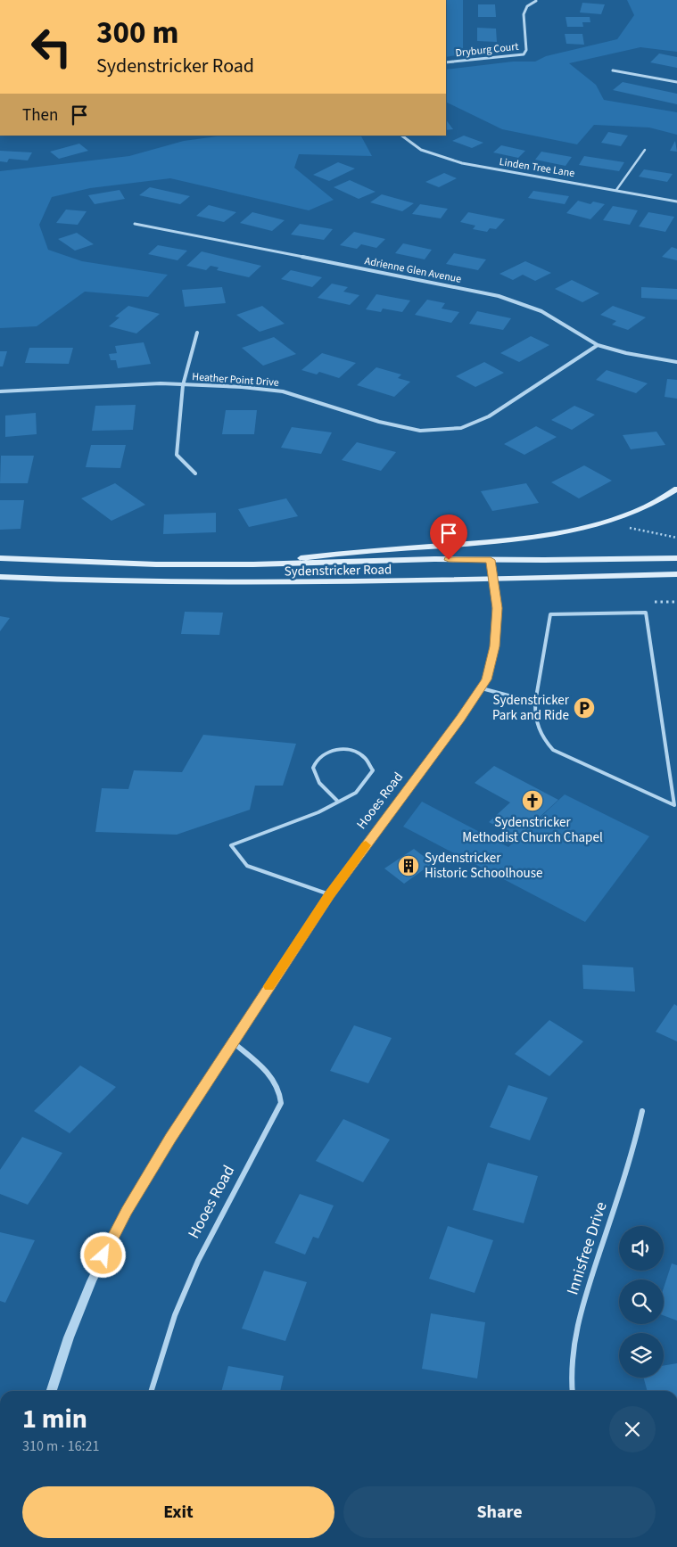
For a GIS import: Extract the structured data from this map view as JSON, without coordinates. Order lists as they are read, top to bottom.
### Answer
{
  "streets": {
    "main road": ["Sydenstricker Road"],
    "street": [
      "Dryburg Court",
      "Linden Tree Lane",
      "Adrienne Glen Avenue",
      "Heather Point Drive",
      "Hooes Road",
      "Innisfree Drive"
    ]
  },
  "crossings": [
    ["Adrienne Glen Avenue", "Heather Point Drive"],
    ["Sydenstricker Road", "Hooes Road"]
  ],
  "places": {
    "parking": ["Sydenstricker Park and Ride"],
    "church": ["Sydenstricker Methodist Church Chapel"],
    "building": ["Sydenstricker Historic Schoolhouse"]
  },
  "page": {
    "turn": ["300 m", "Sydenstricker Road"],
    "then": "Then",
    "heading": ["1 min", "310 m · 16:21"],
    "buttons": ["Exit", "Share"]
  }
}
